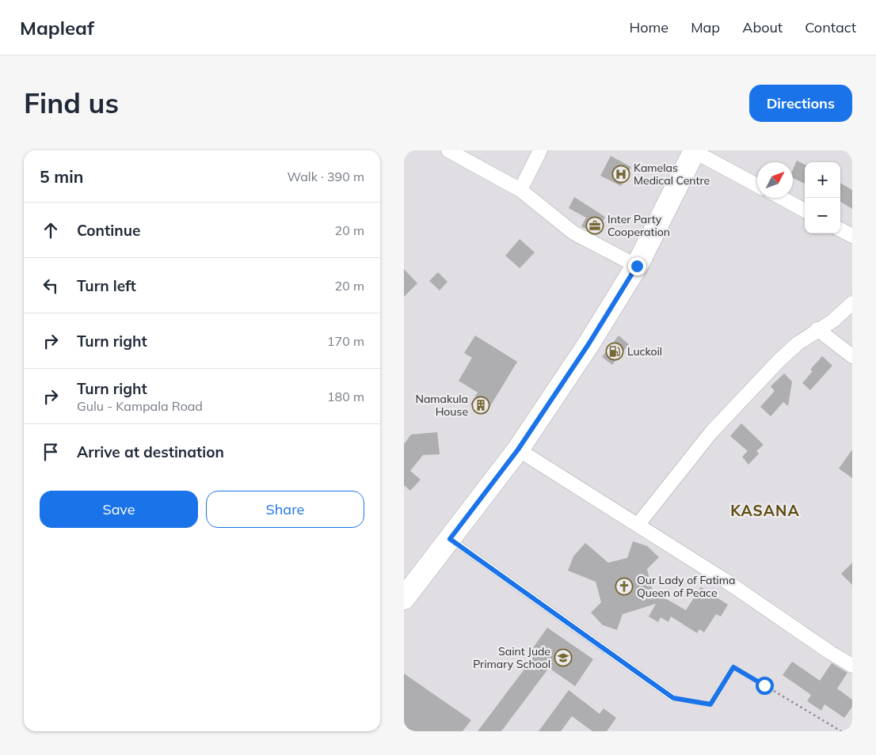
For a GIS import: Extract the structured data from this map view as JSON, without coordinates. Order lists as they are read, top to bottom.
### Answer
{
  "districts": ["KASANA"],
  "places": {
    "hospital": ["Kamelas Medical Centre"],
    "office": ["Inter Party Cooperation"],
    "fuel station": ["Luckoil"],
    "building": ["Namakula House"],
    "church": ["Our Lady of Fatima Queen of Peace"],
    "school or university": ["Saint Jude Primary School"]
  },
  "north": "top right",
  "page": {
    "header": "Mapleaf",
    "nav": [
      "Home",
      "Map",
      "About",
      "Contact"
    ],
    "buttons": [
      "Directions",
      ["Save", "Share"]
    ],
    "title": "Find us",
    "heading": ["5 min", "Walk · 390 m"],
    "map_buttons": ["+", "−"],
    "list": [
      ["Continue", "20 m"],
      ["Turn left", "20 m"],
      ["Turn right", "170 m"],
      ["Turn right", "Gulu - Kampala Road", "180 m"],
      "Arrive at destination"
    ]
  }
}
